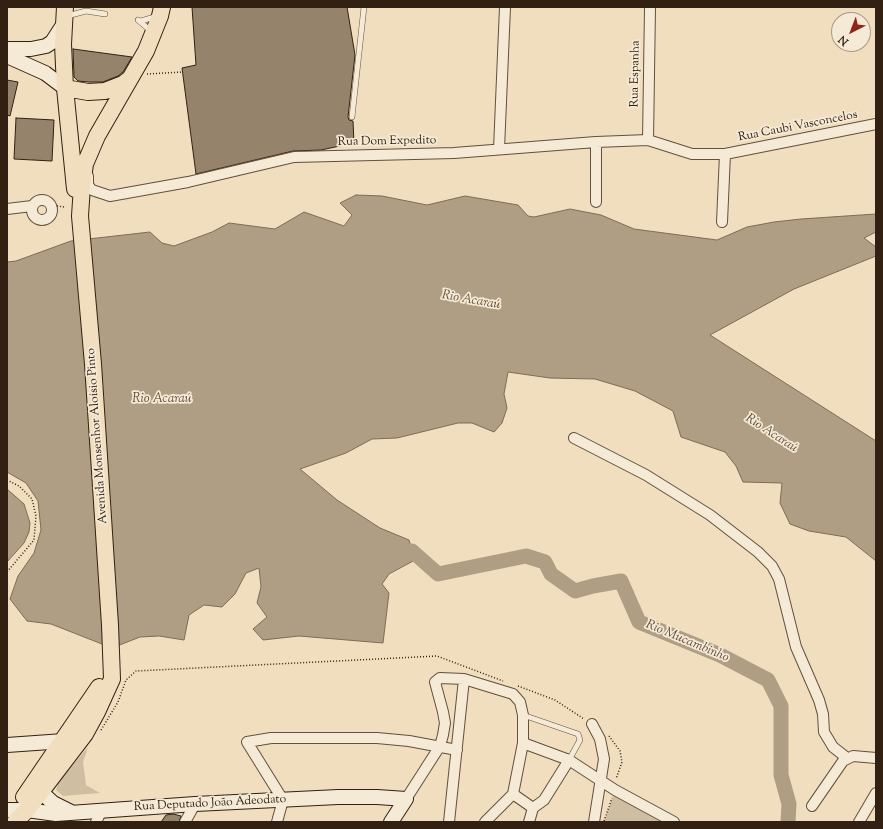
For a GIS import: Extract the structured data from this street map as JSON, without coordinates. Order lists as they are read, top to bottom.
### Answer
{
  "streets": {
    "main road": ["Avenida Monsenhor Aloísio Pinto"],
    "street": [
      "Rua Espanha",
      "Rua Caubi Vasconcelos",
      "Rua Dom Expedito",
      "Rua Deputado João Adeodato"
    ]
  },
  "crossings": [
    ["Rua Espanha", "Rua Dom Expedito"],
    ["Rua Caubi Vasconcelos", "Rua Dom Expedito"],
    ["Rua Dom Expedito", "Avenida Monsenhor Aloísio Pinto"],
    ["Avenida Monsenhor Aloísio Pinto", "Rua Deputado João Adeodato"]
  ],
  "water": ["Rio Acaraú", "Rio Mucambinho"],
  "north": "bottom left"
}
